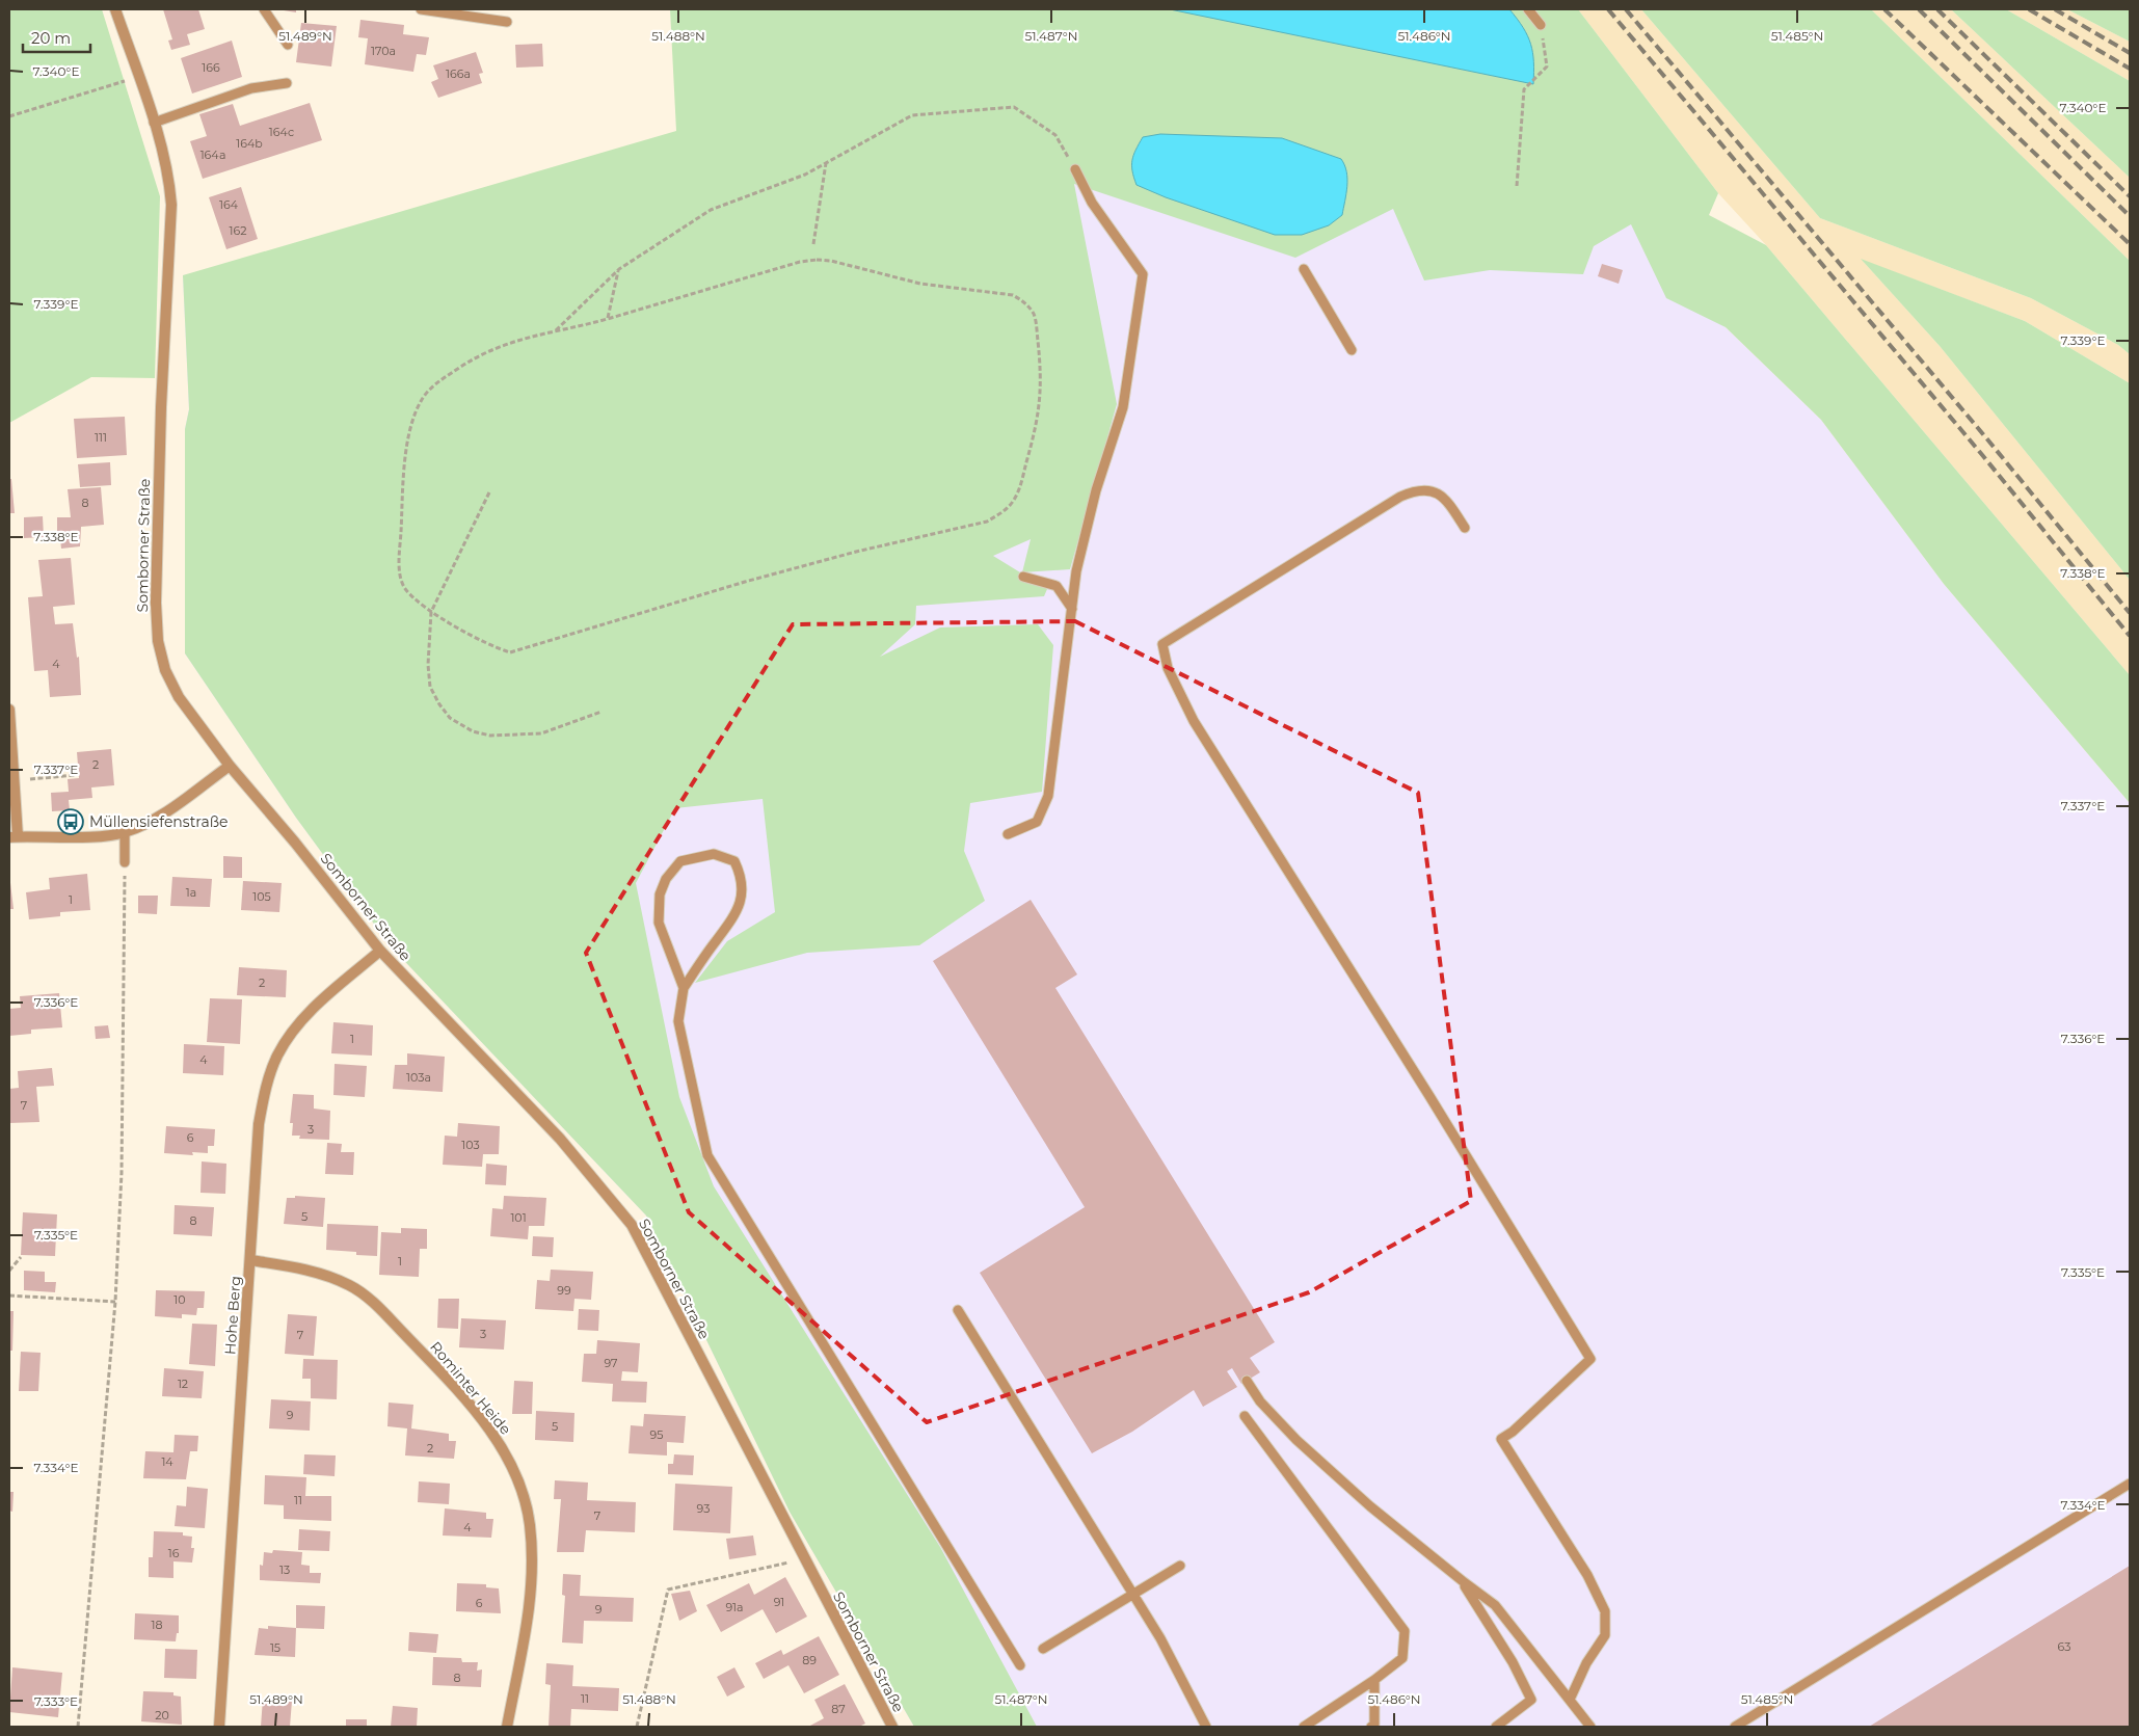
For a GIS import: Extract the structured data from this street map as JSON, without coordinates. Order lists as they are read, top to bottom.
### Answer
{
  "streets": {
    "street": ["Somborner Straße", "Hohe Berg", "Rominter Heide"]
  },
  "crossings": [
    ["Somborner Straße", "Hohe Berg"],
    ["Hohe Berg", "Rominter Heide"]
  ],
  "places": {
    "bus stop": ["Müllensiefenstraße"]
  },
  "house_numbers": [
    "170a",
    "166",
    "166a",
    "164c",
    "164b",
    "164a",
    "164",
    "162",
    "111",
    "8",
    "4",
    "2",
    "1a",
    "105",
    "1",
    "2",
    "1",
    "4",
    "103a",
    "7",
    "3",
    "6",
    "103",
    "5",
    "101",
    "8",
    "1",
    "99",
    "10",
    "3",
    "7",
    "97",
    "12",
    "9",
    "5",
    "95",
    "2",
    "14",
    "11",
    "93",
    "7",
    "4",
    "16",
    "13",
    "91",
    "6",
    "91a",
    "9",
    "18",
    "63",
    "15",
    "89",
    "8",
    "11",
    "87",
    "20"
  ],
  "scale_bar": "20 m",
  "coordinates": [
    "51.489°N",
    "51.488°N",
    "51.487°N",
    "51.486°N",
    "51.485°N",
    "7.340°E",
    "7.339°E",
    "7.338°E",
    "7.337°E",
    "7.336°E",
    "7.335°E",
    "7.334°E",
    "7.333°E"
  ]
}
